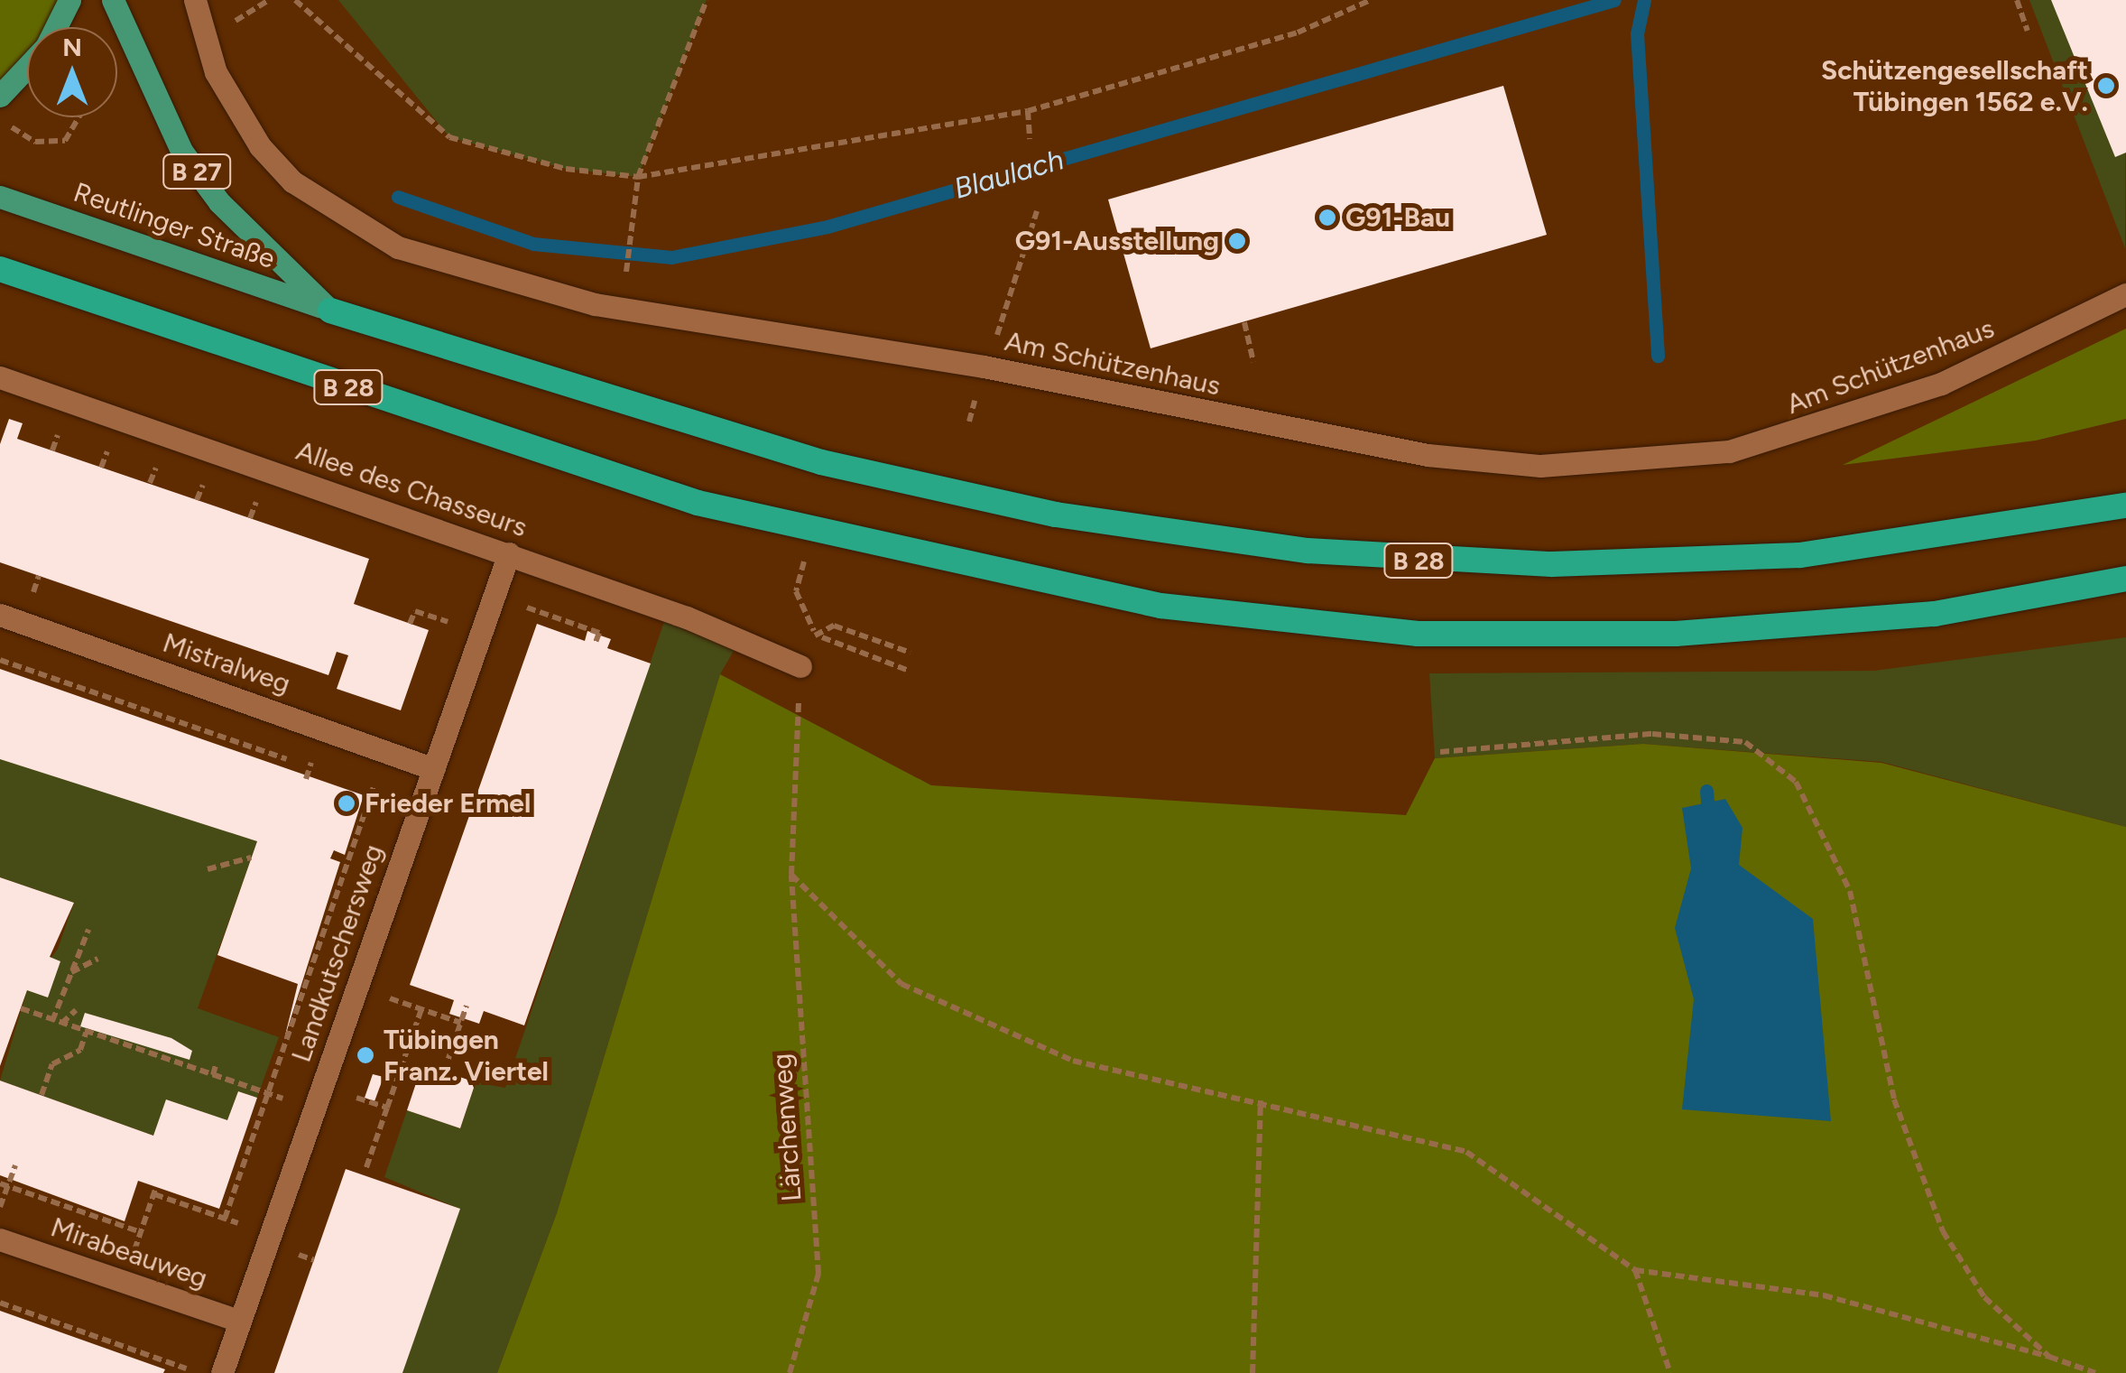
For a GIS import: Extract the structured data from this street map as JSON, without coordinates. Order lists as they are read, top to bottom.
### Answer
{
  "streets": {
    "highway": ["B 28"],
    "main road": ["B 27", "Reutlinger Straße"],
    "street": [
      "Am Schützenhaus",
      "Allee des Chasseurs",
      "Mistralweg",
      "Landkutschersweg",
      "Mirabeauweg"
    ],
    "path": ["Lärchenweg"]
  },
  "crossings": [
    ["B 27", "Reutlinger Straße"],
    ["B 27", "B 28"],
    ["Reutlinger Straße", "B 28"],
    ["Allee des Chasseurs", "Landkutschersweg"],
    ["Allee des Chasseurs", "Lärchenweg"],
    ["Mistralweg", "Landkutschersweg"],
    ["Landkutschersweg", "Mirabeauweg"]
  ],
  "water": ["Blaulach"],
  "places": [
    "Schützengesellschaft Tübingen 1562 e.V.",
    "G91-Bau",
    "G91-Ausstellung",
    "Frieder Ermel",
    "Tübingen Franz. Viertel"
  ],
  "north": "top"
}
